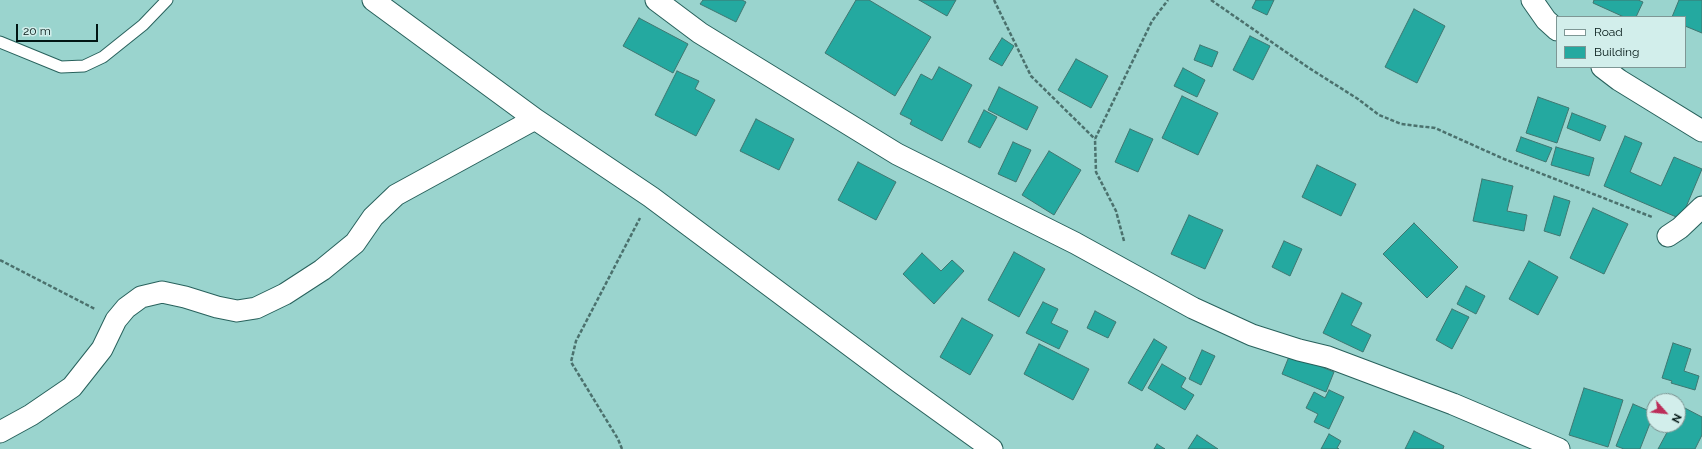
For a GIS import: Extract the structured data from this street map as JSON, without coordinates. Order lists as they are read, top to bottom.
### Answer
{
  "legend": ["Road", "Building"],
  "scale_bar": "20 m",
  "north": "bottom right"
}
